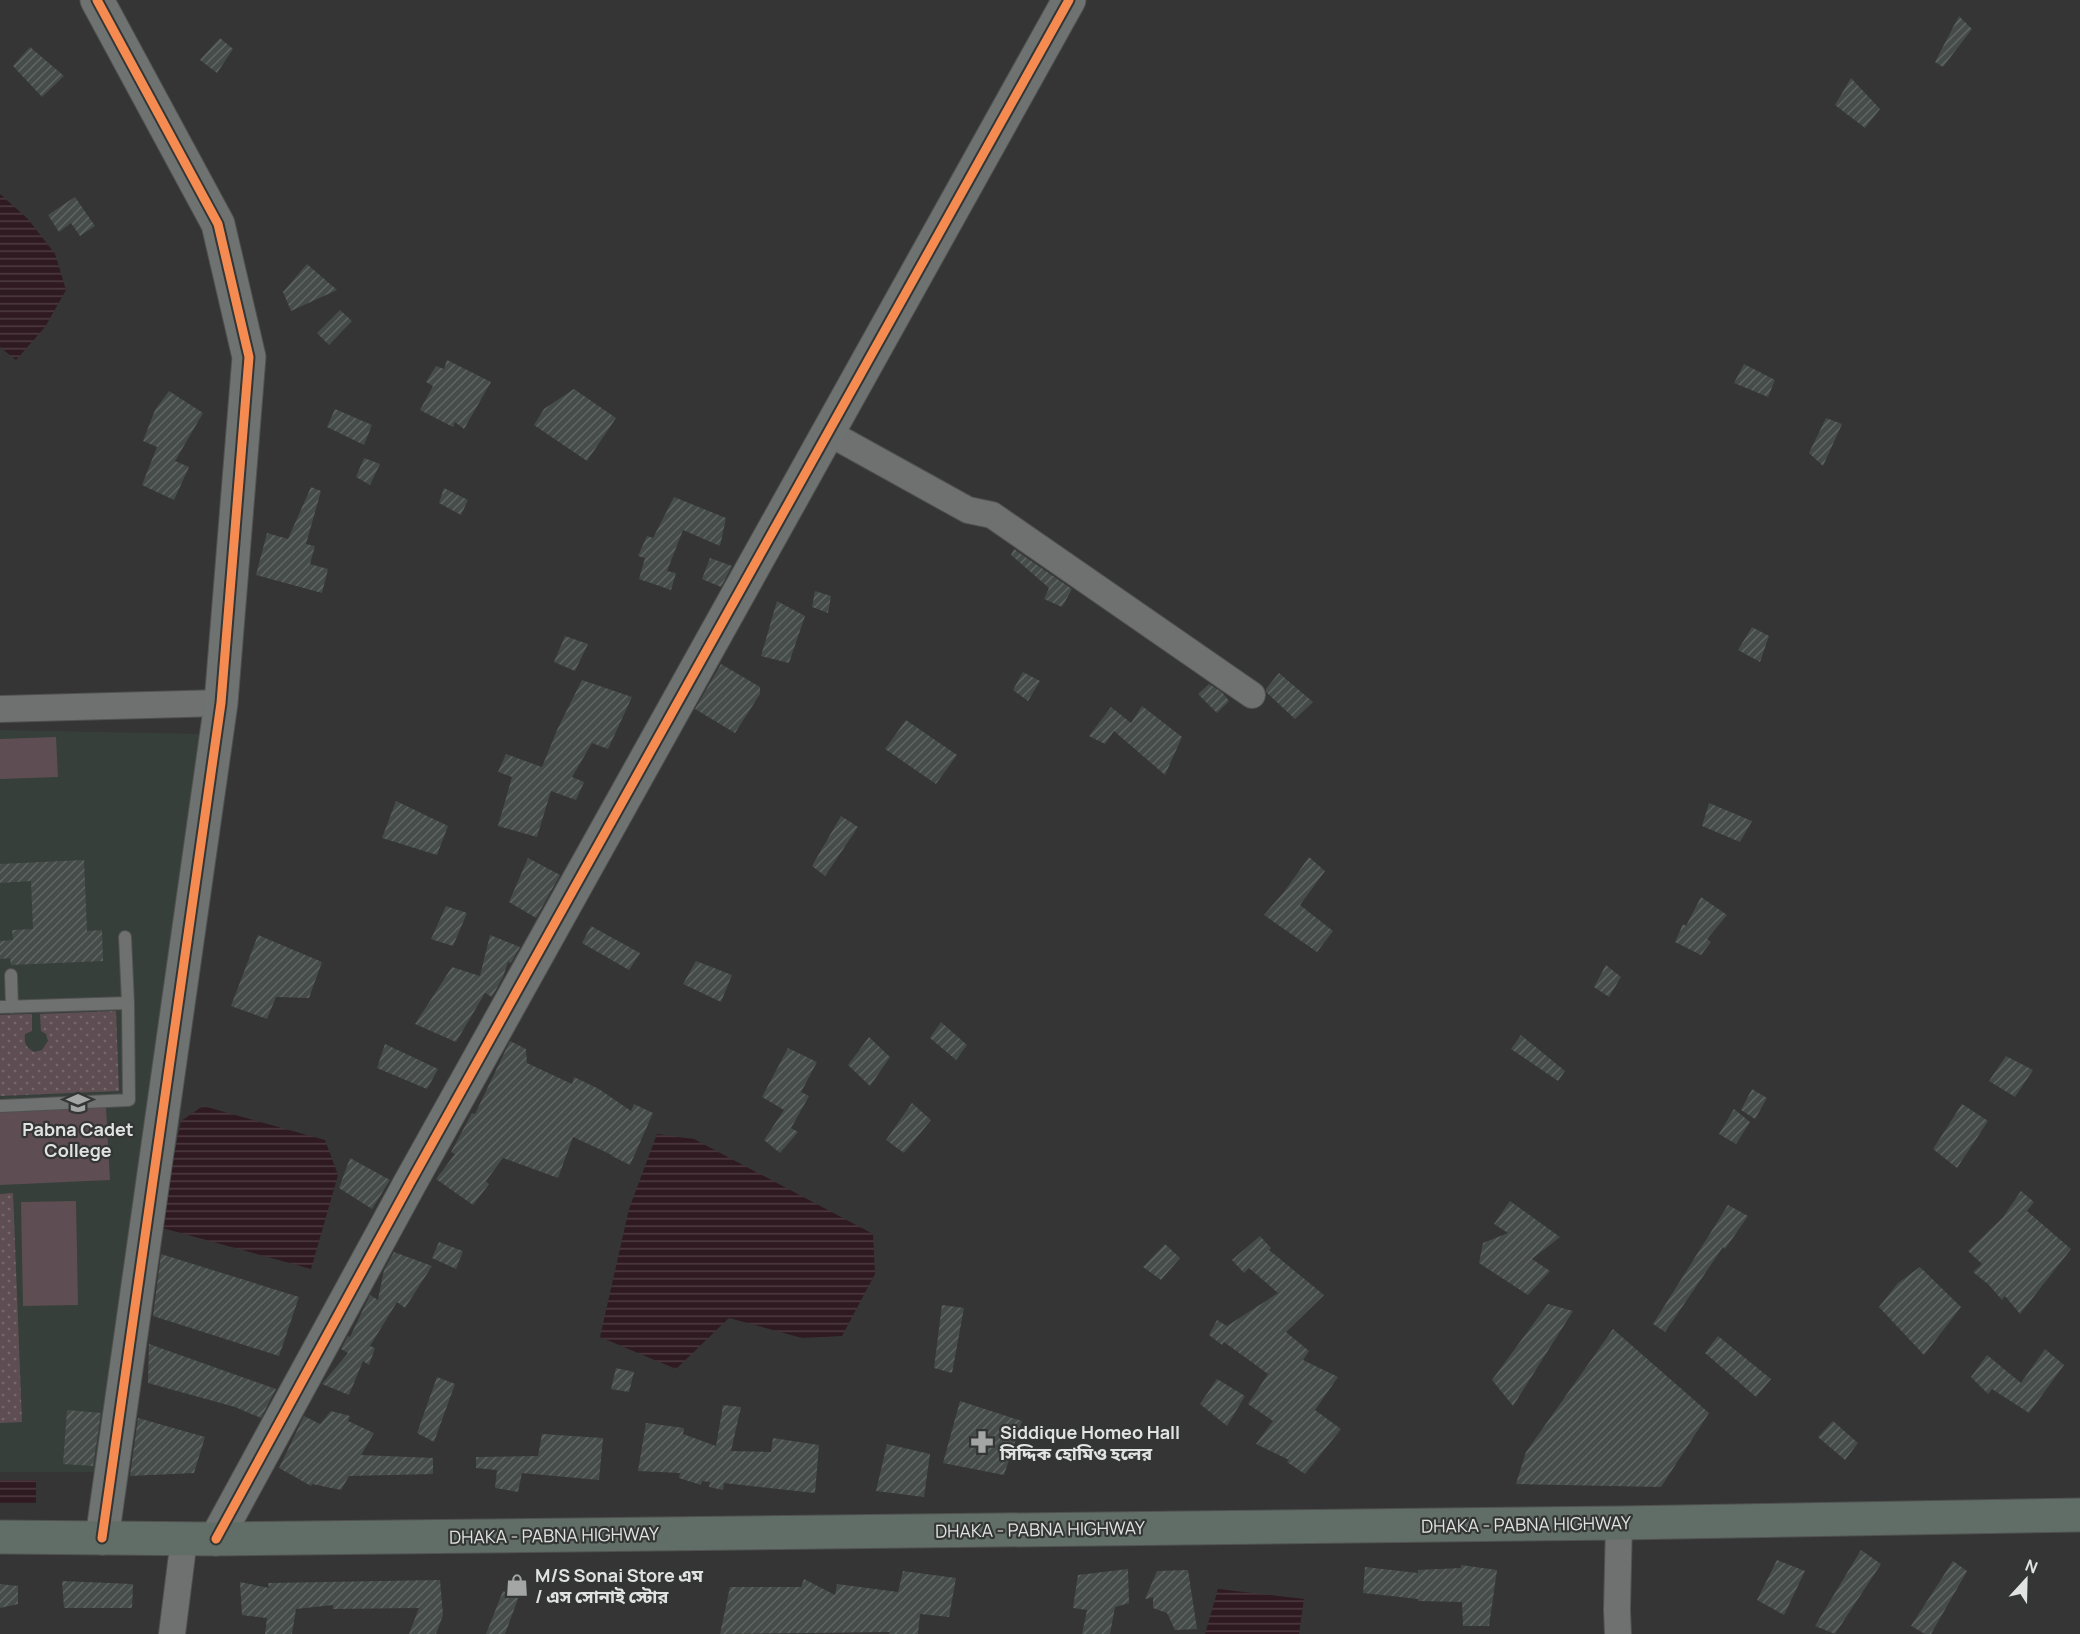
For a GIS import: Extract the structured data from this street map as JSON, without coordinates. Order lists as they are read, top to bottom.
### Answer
{
  "streets": {
    "highway": ["DHAKA - PABNA HIGHWAY"]
  },
  "places": {
    "school or university": ["Pabna Cadet College"],
    "pharmacy": ["Siddique Homeo Hall সিদ্দিক হোমিও হলের"],
    "shop": ["M/S Sonai Store এম / এস সোনাই স্টোর"]
  },
  "north": "top"
}
